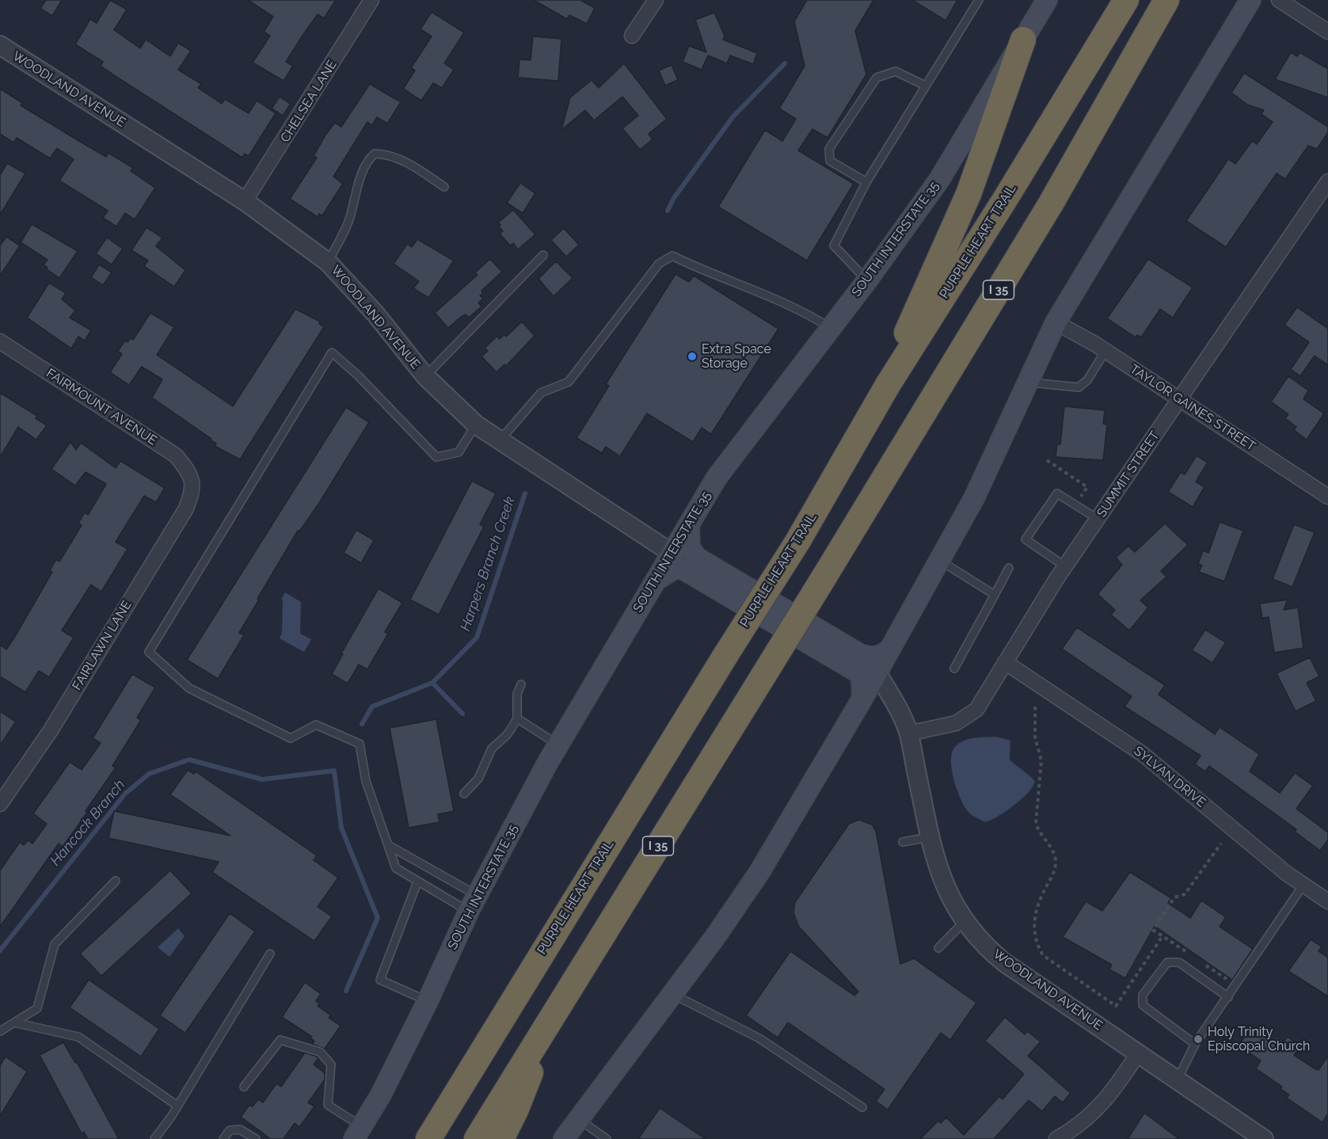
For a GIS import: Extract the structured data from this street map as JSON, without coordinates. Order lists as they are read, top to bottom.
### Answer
{
  "streets": {
    "highway": ["PURPLE HEART TRAIL", "I 35"],
    "main road": ["SOUTH INTERSTATE 35"],
    "street": [
      "WOODLAND AVENUE",
      "CHELSEA LANE",
      "FAIRMOUNT AVENUE",
      "TAYLOR GAINES STREET",
      "SUMMIT STREET",
      "FAIRLAWN LANE",
      "SYLVAN DRIVE"
    ]
  },
  "crossings": [
    ["WOODLAND AVENUE", "CHELSEA LANE"],
    ["WOODLAND AVENUE", "SOUTH INTERSTATE 35"],
    ["WOODLAND AVENUE", "SUMMIT STREET"],
    ["FAIRMOUNT AVENUE", "FAIRLAWN LANE"],
    ["TAYLOR GAINES STREET", "SUMMIT STREET"],
    ["SUMMIT STREET", "SYLVAN DRIVE"]
  ],
  "water": ["Harpers Branch Creek", "Hancock Branch"],
  "places": ["Extra Space Storage", "Holy Trinity Episcopal Church"]
}
